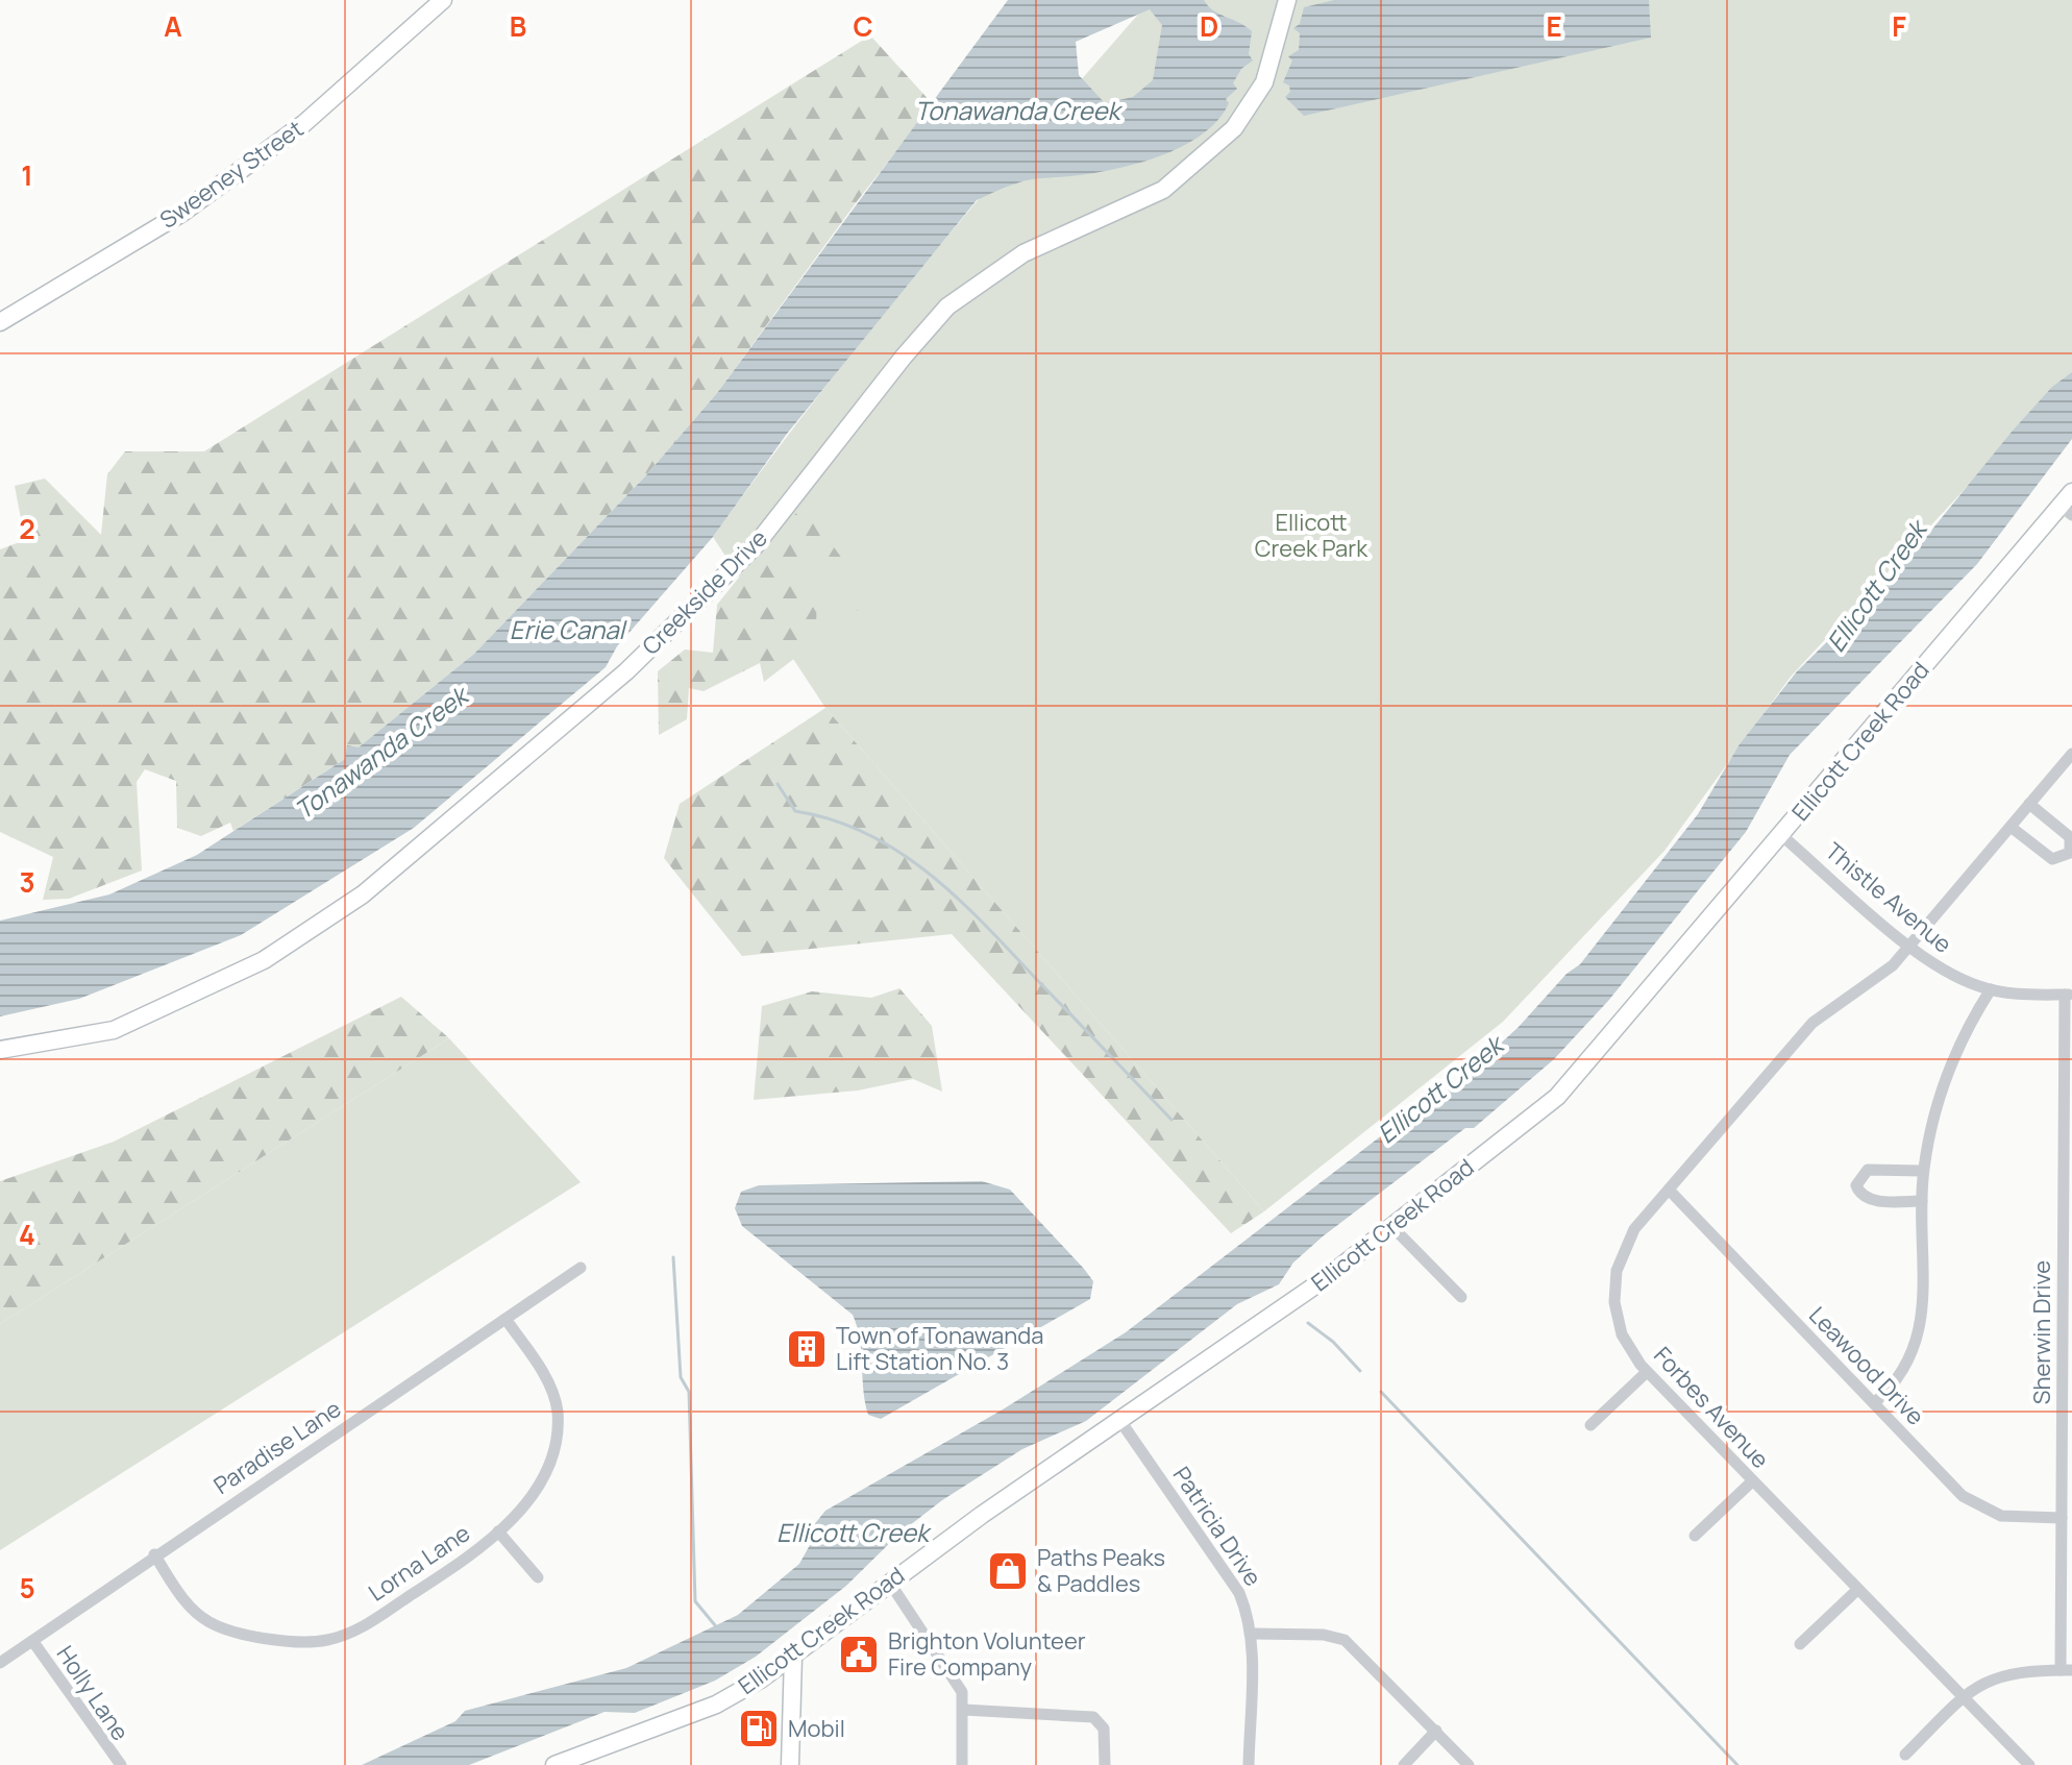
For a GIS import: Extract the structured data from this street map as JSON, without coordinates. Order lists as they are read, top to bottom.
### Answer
{
  "streets": {
    "street": [
      "Sweeney Street",
      "Creekside Drive",
      "Ellicott Creek Road",
      "Thistle Avenue",
      "Sherwin Drive",
      "Leawood Drive",
      "Forbes Avenue",
      "Paradise Lane",
      "Patricia Drive",
      "Lorna Lane",
      "Holly Lane"
    ]
  },
  "crossings": [
    ["Ellicott Creek Road", "Thistle Avenue"],
    ["Ellicott Creek Road", "Patricia Drive"],
    ["Thistle Avenue", "Sherwin Drive"],
    ["Thistle Avenue", "Forbes Avenue"],
    ["Sherwin Drive", "Leawood Drive"],
    ["Leawood Drive", "Forbes Avenue"],
    ["Paradise Lane", "Lorna Lane"],
    ["Paradise Lane", "Holly Lane"]
  ],
  "water": ["Tonawanda Creek", "Ellicott Creek", "Erie Canal"],
  "parks": ["Ellicott Creek Park"],
  "places": {
    "building": ["Town of Tonawanda Lift Station No. 3"],
    "shop": ["Paths Peaks & Paddles"],
    "public building": ["Brighton Volunteer Fire Company"],
    "fuel station": ["Mobil"]
  },
  "grid": {
    "columns": [
      "A",
      "B",
      "C",
      "D",
      "E",
      "F"
    ],
    "rows": [
      "1",
      "2",
      "3",
      "4",
      "5"
    ]
  }
}
